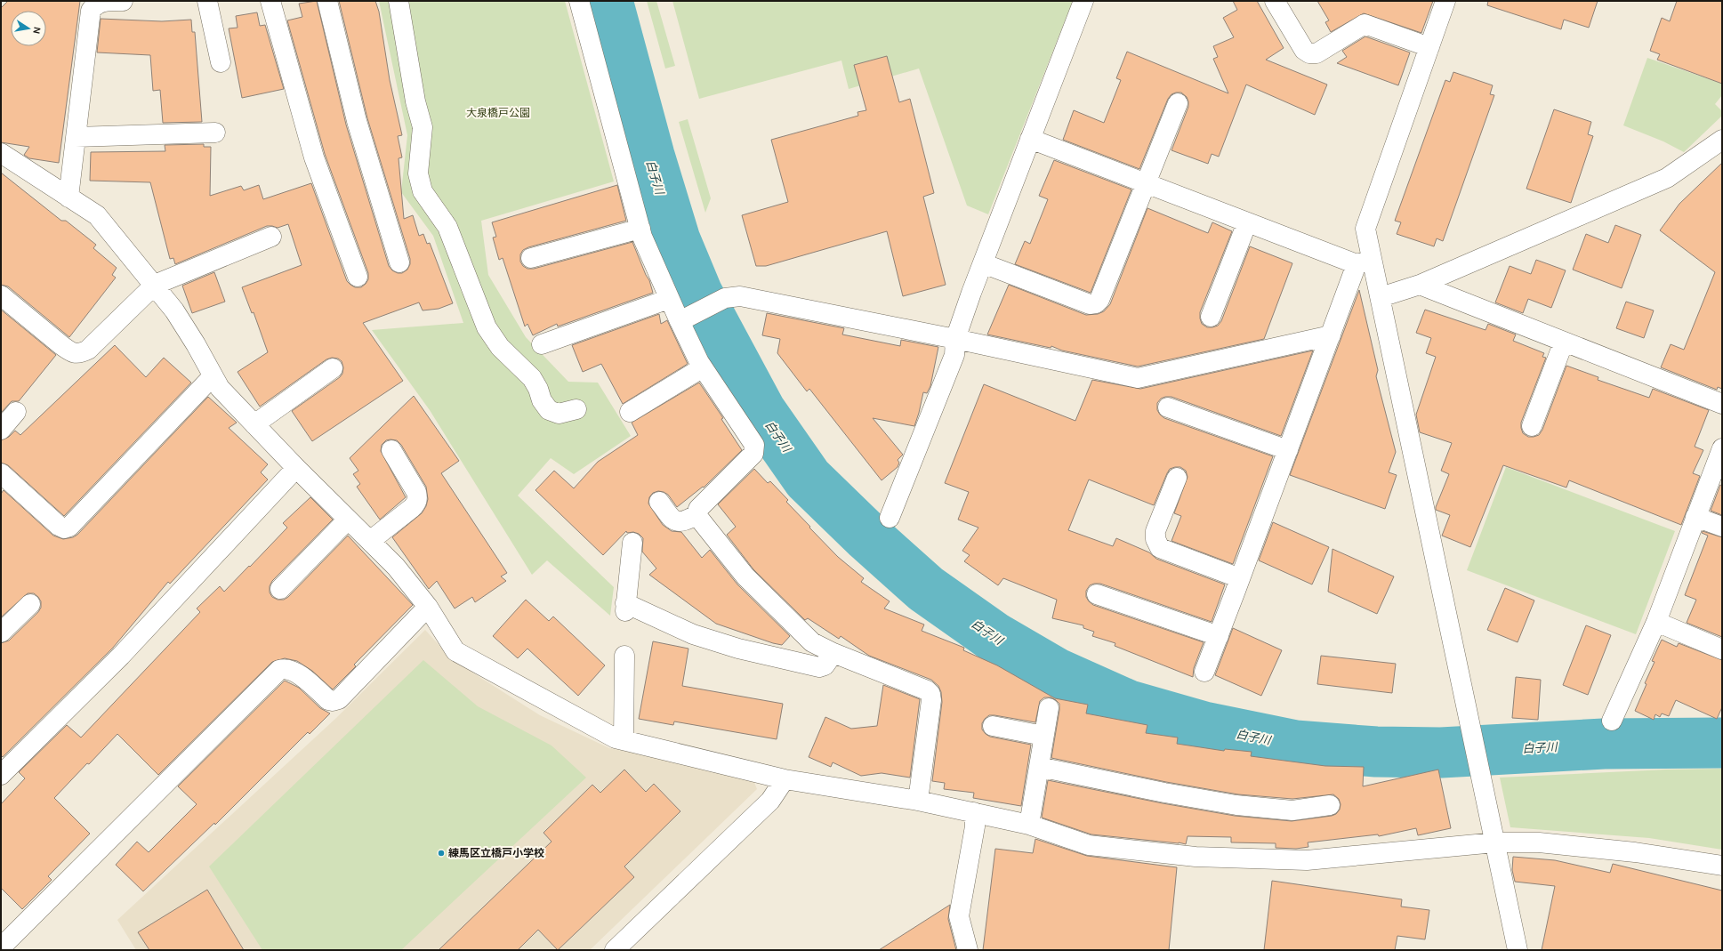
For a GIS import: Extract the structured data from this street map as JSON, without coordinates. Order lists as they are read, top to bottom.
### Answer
{
  "water": ["白子川"],
  "parks": ["大泉橋戸公園"],
  "places": ["練馬区立橋戸小学校"],
  "north": "right"
}
